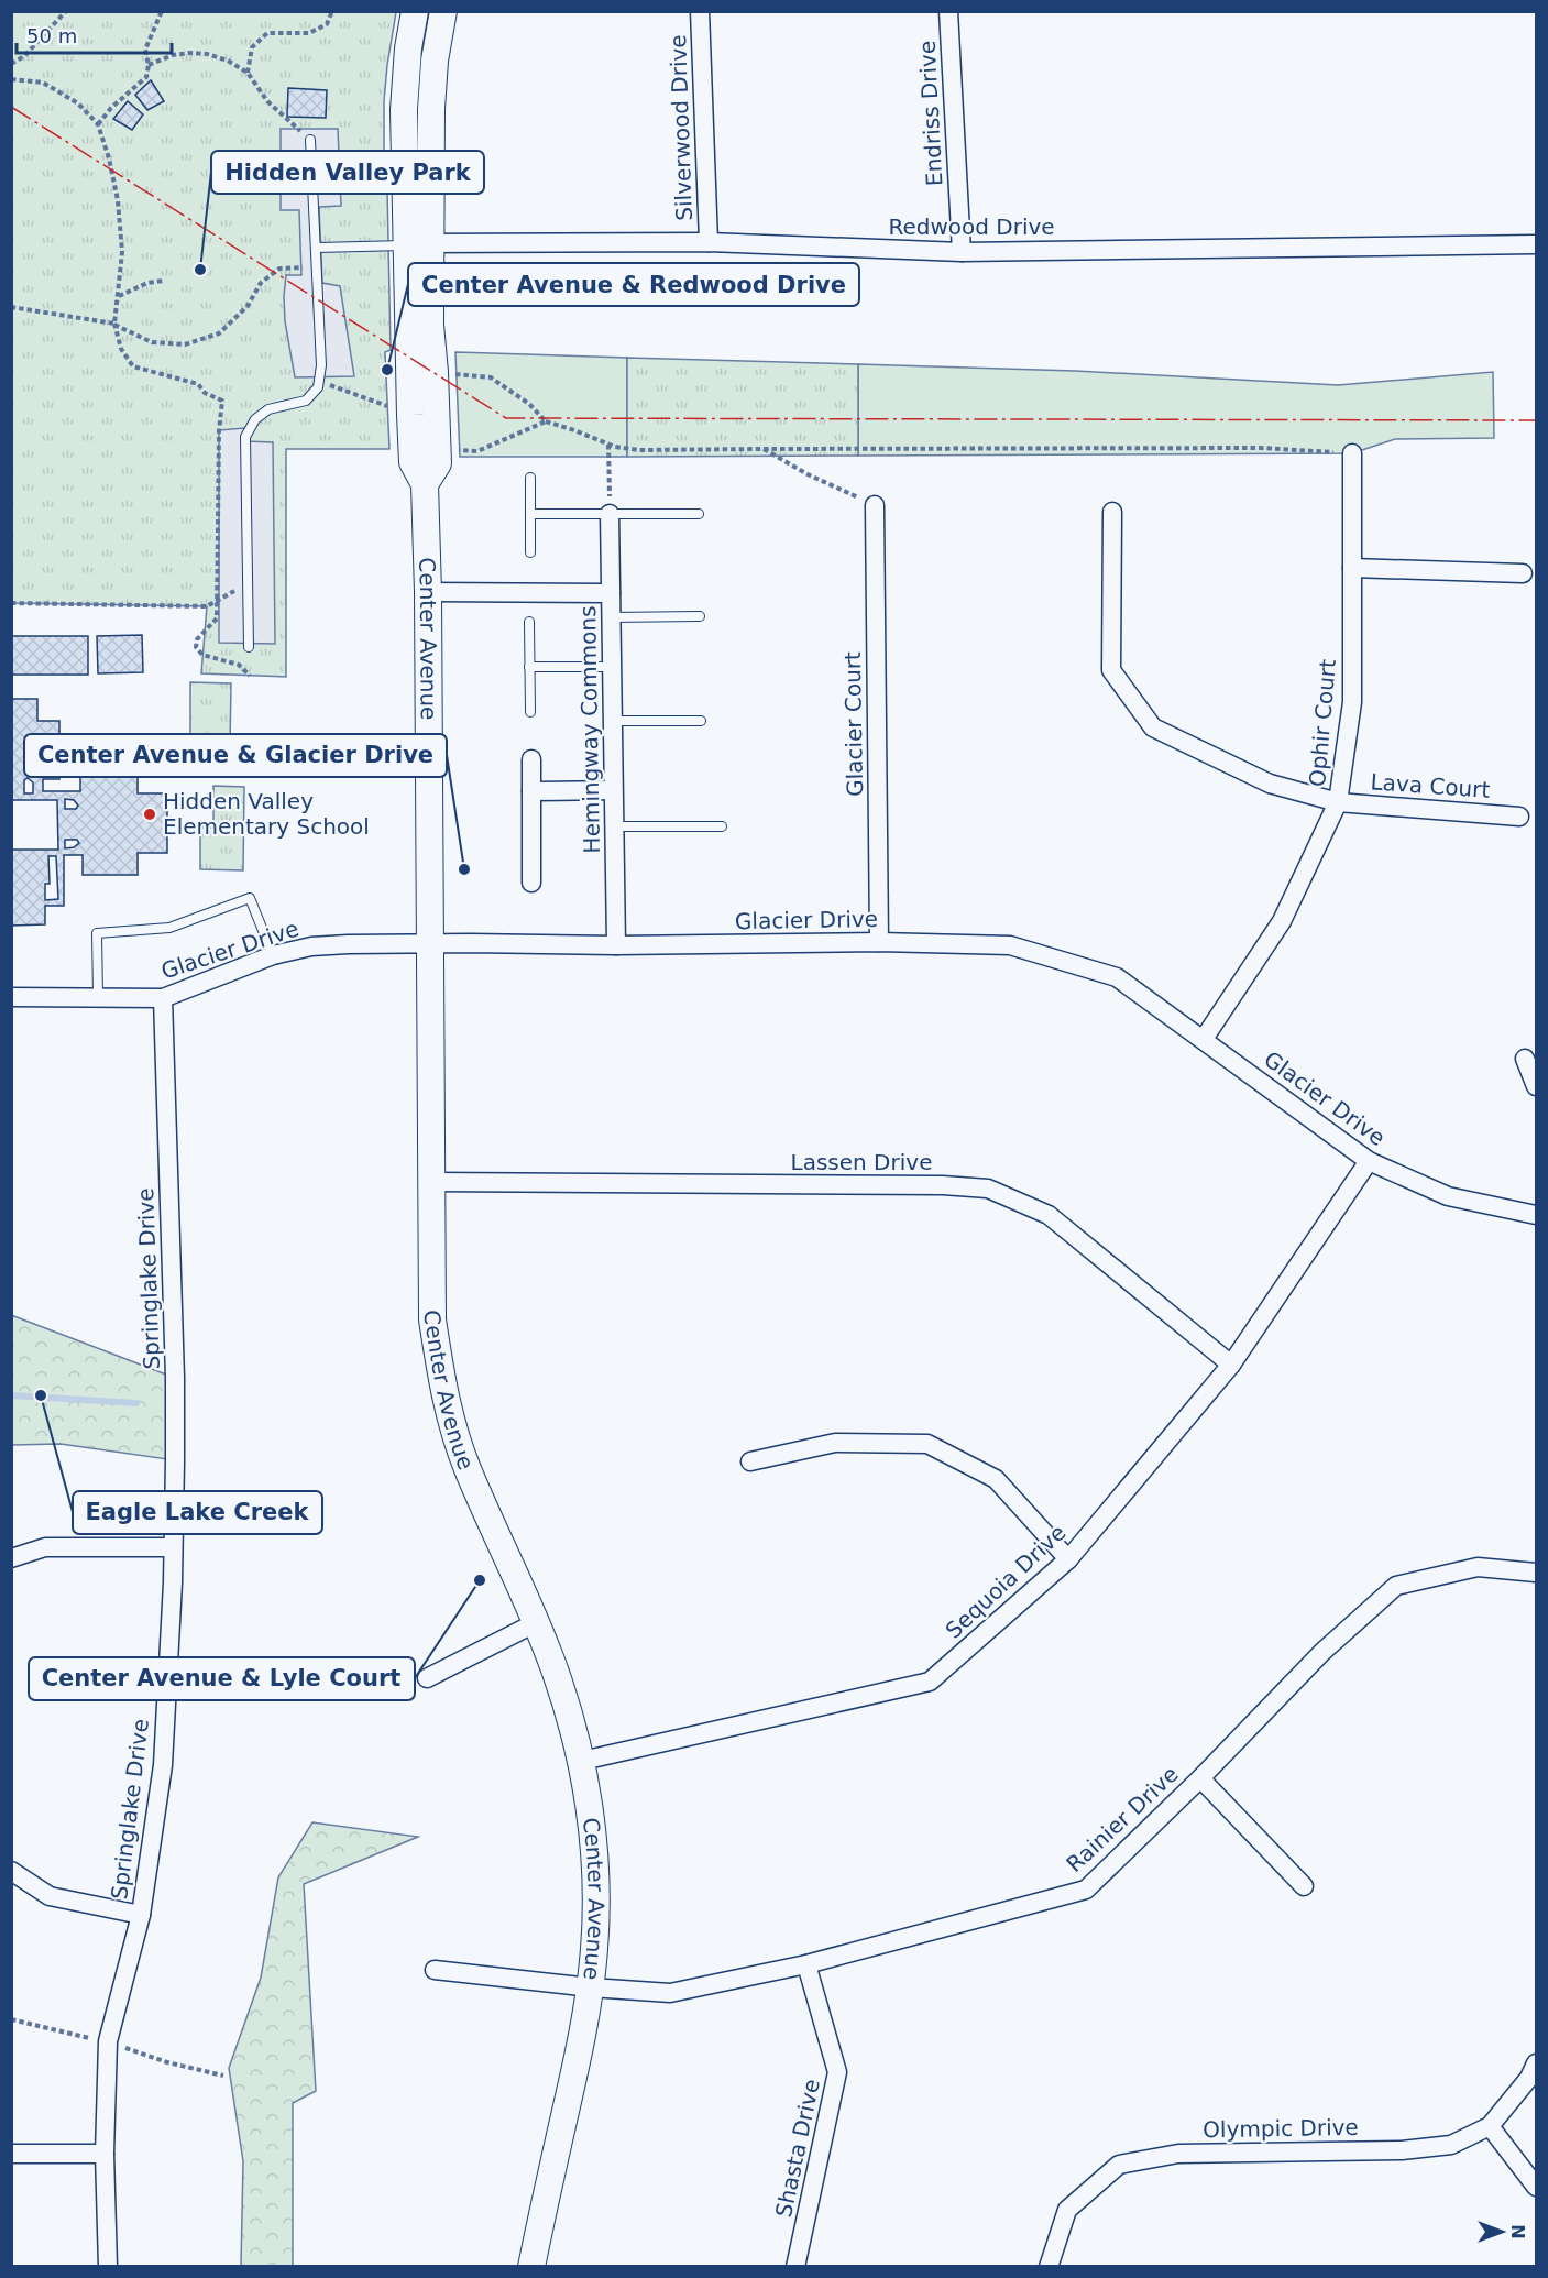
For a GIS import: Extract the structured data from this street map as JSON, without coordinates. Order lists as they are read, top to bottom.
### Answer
{
  "streets": {
    "street": [
      "Endriss Drive",
      "Silverwood Drive",
      "Redwood Drive",
      "Center Avenue",
      "Ophir Court",
      "Glacier Court",
      "Hemingway Commons",
      "Lava Court",
      "Glacier Drive",
      "Lassen Drive",
      "Springlake Drive",
      "Sequoia Drive",
      "Rainier Drive",
      "Olympic Drive",
      "Shasta Drive"
    ]
  },
  "crossings": [
    ["Endriss Drive", "Redwood Drive"],
    ["Silverwood Drive", "Redwood Drive"],
    ["Redwood Drive", "Center Avenue"],
    ["Center Avenue", "Glacier Drive"],
    ["Center Avenue", "Lassen Drive"],
    ["Center Avenue", "Sequoia Drive"],
    ["Center Avenue", "Rainier Drive"],
    ["Ophir Court", "Lava Court"],
    ["Ophir Court", "Glacier Drive"],
    ["Glacier Court", "Glacier Drive"],
    ["Hemingway Commons", "Glacier Drive"],
    ["Glacier Drive", "Springlake Drive"],
    ["Glacier Drive", "Sequoia Drive"],
    ["Lassen Drive", "Sequoia Drive"],
    ["Rainier Drive", "Shasta Drive"]
  ],
  "places": [
    "Hidden Valley Park",
    "Center Avenue & Redwood Drive",
    "Hidden Valley Elementary School",
    "Center Avenue & Glacier Drive",
    "Eagle Lake Creek",
    "Center Avenue & Lyle Court"
  ],
  "scale_bar": "50 m",
  "north": "right"
}
